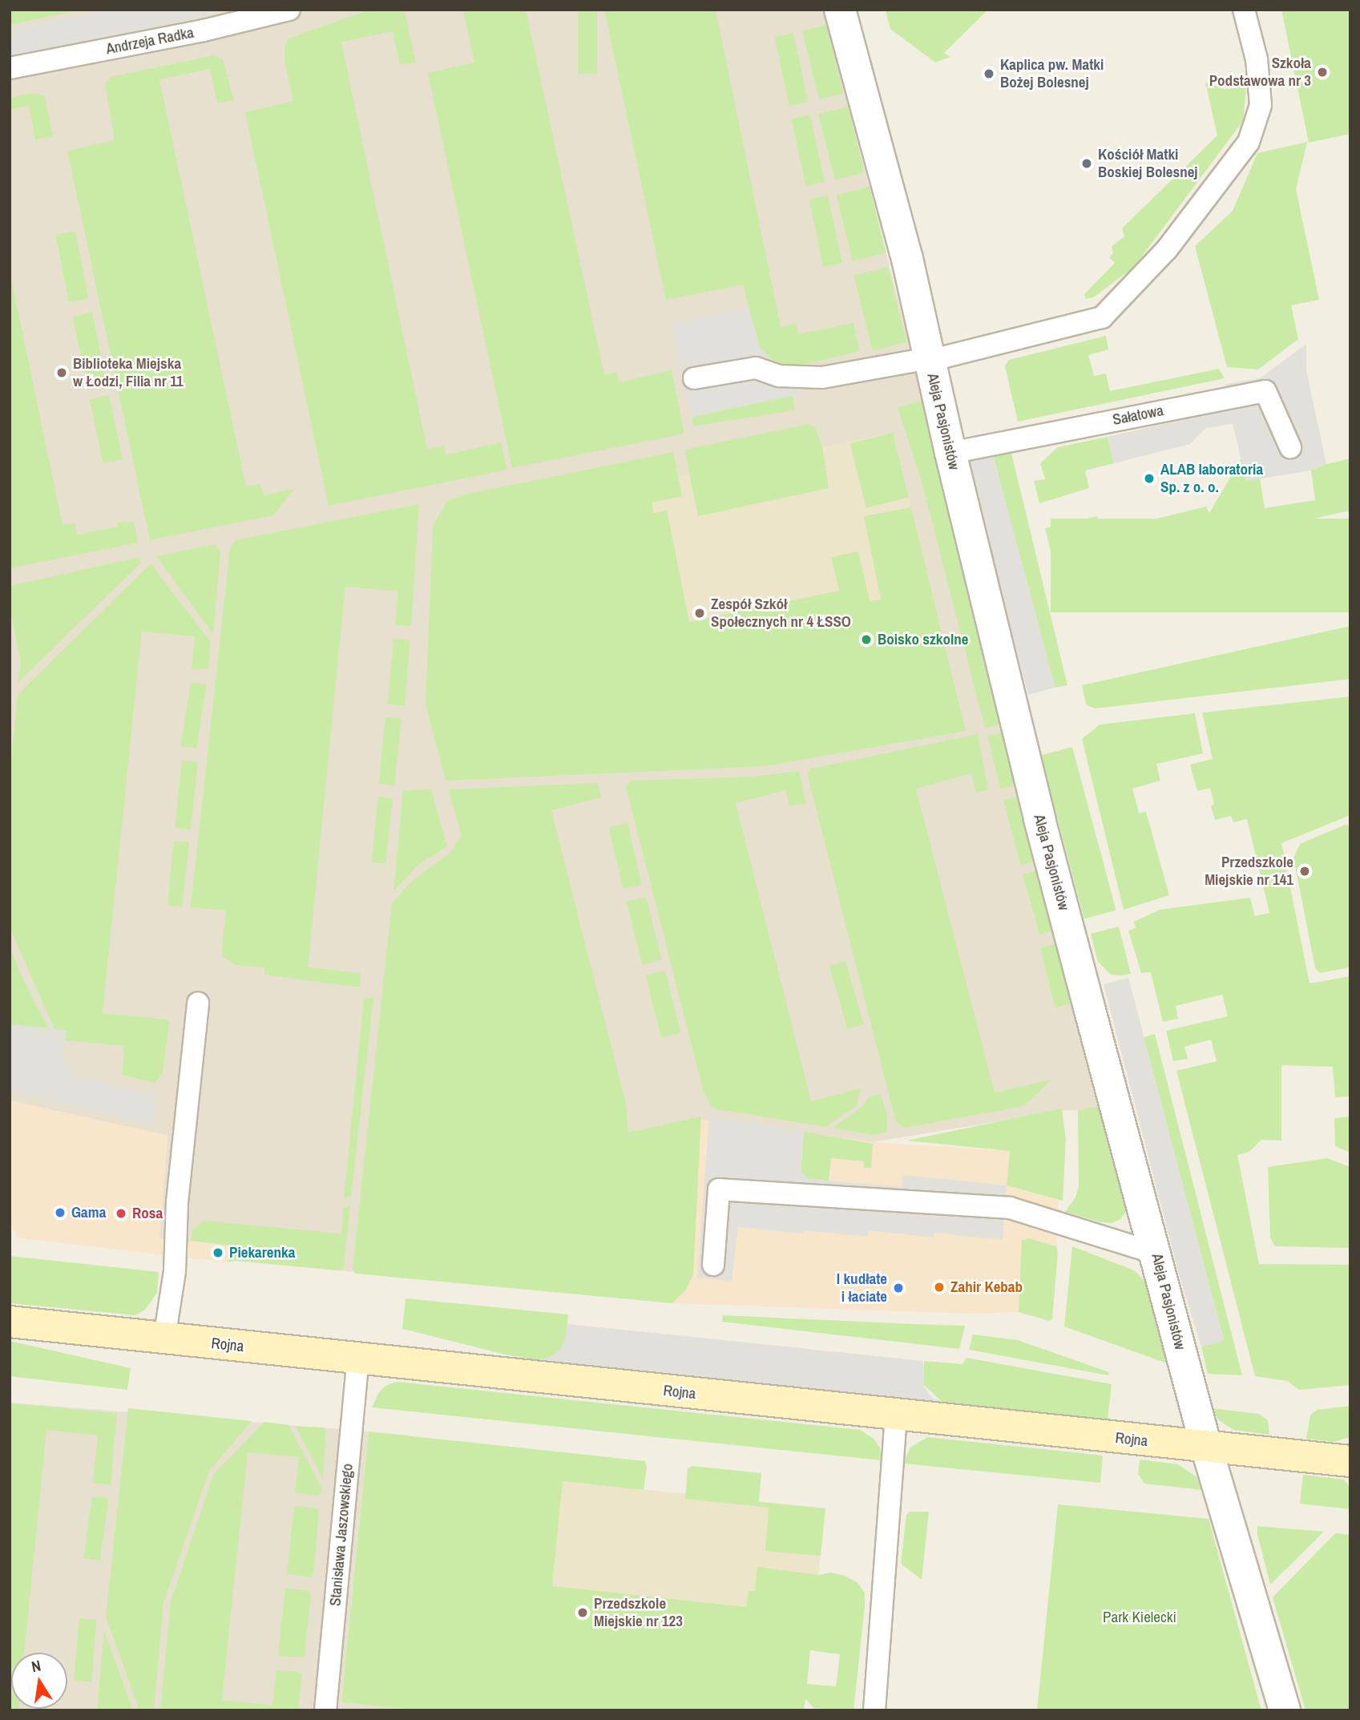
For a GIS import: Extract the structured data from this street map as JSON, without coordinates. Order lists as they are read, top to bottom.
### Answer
{
  "streets": {
    "street": ["Aleja Pasjonistów", "Rojna"],
    "lane": ["Andrzeja Radka", "Sałatowa", "Stanisława Jaszowskiego"]
  },
  "crossings": [
    ["Sałatowa", "Aleja Pasjonistów"],
    ["Aleja Pasjonistów", "Rojna"],
    ["Rojna", "Stanisława Jaszowskiego"]
  ],
  "parks": ["Park Kielecki"],
  "places": [
    "Szkoła Podstawowa nr 3",
    "Kaplica pw. Matki Bożej Bolesnej",
    "Kościół Matki Boskiej Bolesnej",
    "Biblioteka Miejska w Łodzi, Filia nr 11",
    "ALAB laboratoria Sp. z o. o.",
    "Zespół Szkół Społecznych nr 4 ŁSSO",
    "Boisko szkolne",
    "Przedszkole Miejskie nr 141",
    "Gama",
    "Rosa",
    "Piekarenka",
    "Zahir Kebab",
    "I kudłate i łaciate",
    "Przedszkole Miejskie nr 123"
  ],
  "north": "top"
}
